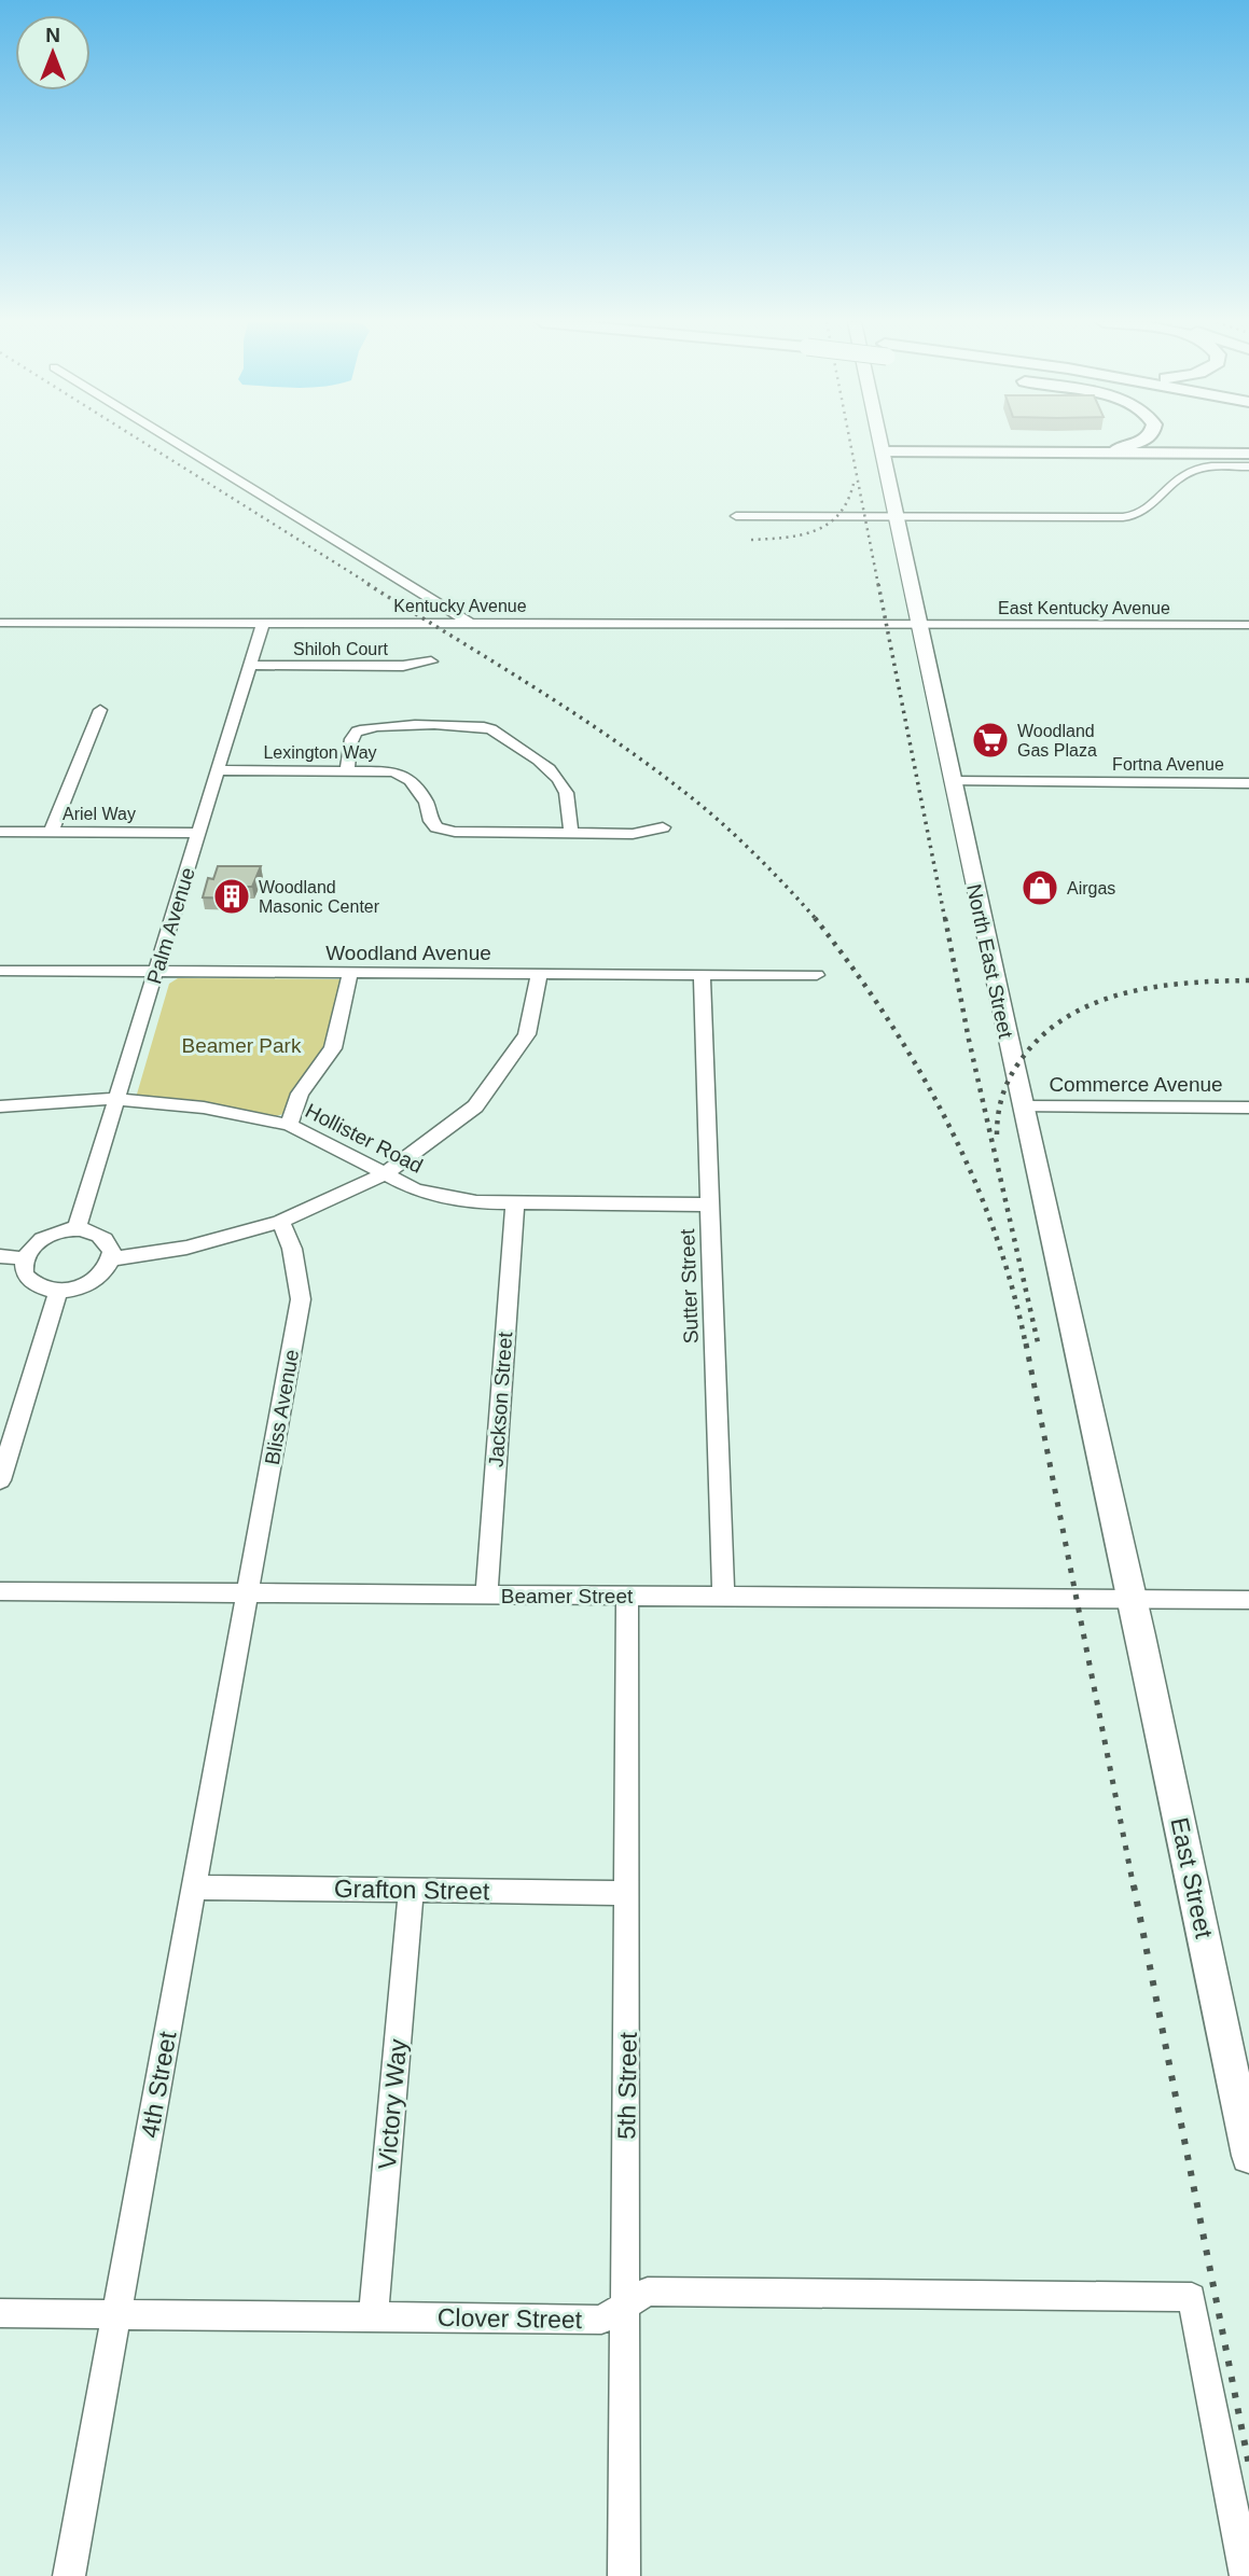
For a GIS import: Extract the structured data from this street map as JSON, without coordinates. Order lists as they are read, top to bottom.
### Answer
{
  "streets": {
    "main road": ["North East Street", "East Street"],
    "street": [
      "Kentucky Avenue",
      "East Kentucky Avenue",
      "Shiloh Court",
      "Lexington Way",
      "Fortna Avenue",
      "Ariel Way",
      "Palm Avenue",
      "Woodland Avenue",
      "Commerce Avenue",
      "Hollister Road",
      "Sutter Street",
      "Jackson Street",
      "Bliss Avenue",
      "Beamer Street",
      "Grafton Street",
      "4th Street",
      "5th Street",
      "Victory Way",
      "Clover Street"
    ]
  },
  "crossings": [
    ["Kentucky Avenue", "East Kentucky Avenue"],
    ["Kentucky Avenue", "Palm Avenue"],
    ["Kentucky Avenue", "North East Street"],
    ["East Kentucky Avenue", "North East Street"],
    ["Shiloh Court", "Palm Avenue"],
    ["Lexington Way", "Palm Avenue"],
    ["Fortna Avenue", "North East Street"],
    ["Ariel Way", "Palm Avenue"],
    ["Palm Avenue", "Woodland Avenue"],
    ["Palm Avenue", "Hollister Road"],
    ["Woodland Avenue", "Sutter Street"],
    ["North East Street", "Commerce Avenue"],
    ["North East Street", "Beamer Street"],
    ["North East Street", "East Street"],
    ["Hollister Road", "Sutter Street"],
    ["Hollister Road", "Jackson Street"],
    ["Sutter Street", "Beamer Street"],
    ["Jackson Street", "Beamer Street"],
    ["Bliss Avenue", "Beamer Street"],
    ["Bliss Avenue", "4th Street"],
    ["Beamer Street", "East Street"],
    ["Beamer Street", "4th Street"],
    ["Beamer Street", "5th Street"],
    ["Grafton Street", "4th Street"],
    ["Grafton Street", "5th Street"],
    ["Grafton Street", "Victory Way"],
    ["4th Street", "Clover Street"],
    ["5th Street", "Clover Street"],
    ["Victory Way", "Clover Street"]
  ],
  "parks": ["Beamer Park"],
  "places": {
    "supermarket": ["Woodland Gas Plaza"],
    "shop": ["Airgas"],
    "building": ["Woodland Masonic Center"]
  },
  "north": "top"
}
